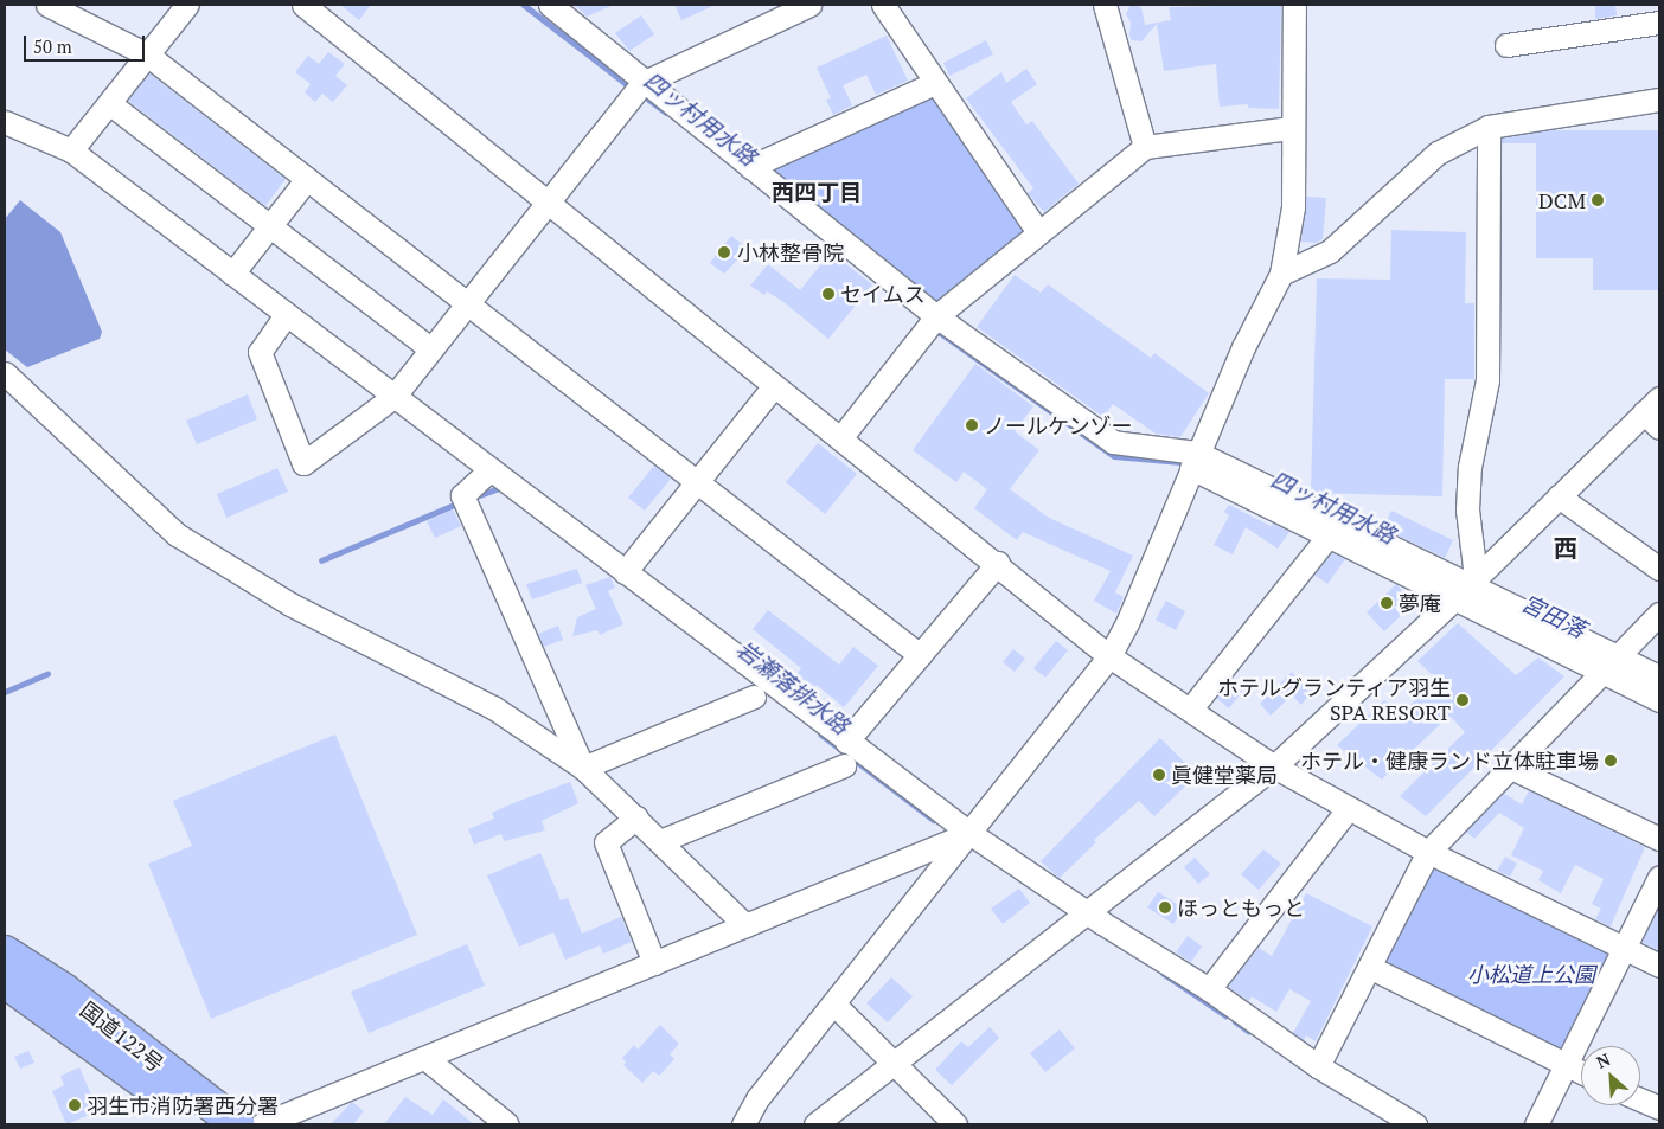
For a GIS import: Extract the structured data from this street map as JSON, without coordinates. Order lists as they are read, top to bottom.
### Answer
{
  "streets": {
    "highway": ["国道122号"]
  },
  "districts": ["西四丁目", "西"],
  "water": ["四ッ村用水路", "宮田落", "岩瀬落排水路"],
  "parks": ["小松道上公園"],
  "places": [
    "DCM",
    "小林整骨院",
    "セイムス",
    "ノールケンゾー",
    "夢庵",
    "ホテルグランティア羽生 SPA RESORT",
    "ホテル・健康ランド立体駐車場",
    "眞健堂薬局",
    "ほっともっと",
    "羽生市消防署西分署"
  ],
  "scale_bar": "50 m",
  "north": "top left"
}
